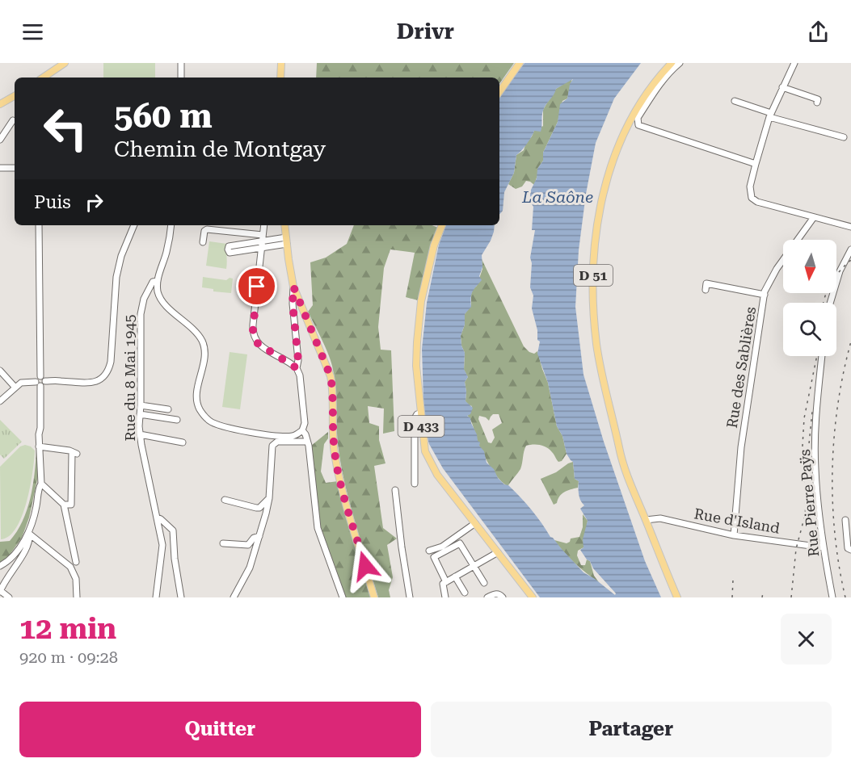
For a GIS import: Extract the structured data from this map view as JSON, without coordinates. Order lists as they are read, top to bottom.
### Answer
{
  "streets": {
    "main road": ["D 51", "D 433"],
    "street": [
      "Rue des Sablières",
      "Rue du 8 Mai 1945",
      "Rue Pierre Paÿs",
      "Rue d'Island"
    ]
  },
  "crossings": [
    ["D 51", "Rue d'Island"],
    ["Rue des Sablières", "Rue d'Island"],
    ["Rue Pierre Paÿs", "Rue d'Island"]
  ],
  "water": ["La Saône"],
  "north": "bottom",
  "page": {
    "header": "Drivr",
    "turn": ["560 m", "Chemin de Montgay"],
    "then": "Puis",
    "heading": ["12 min", "920 m · 09:28"],
    "buttons": ["Quitter", "Partager"]
  }
}
